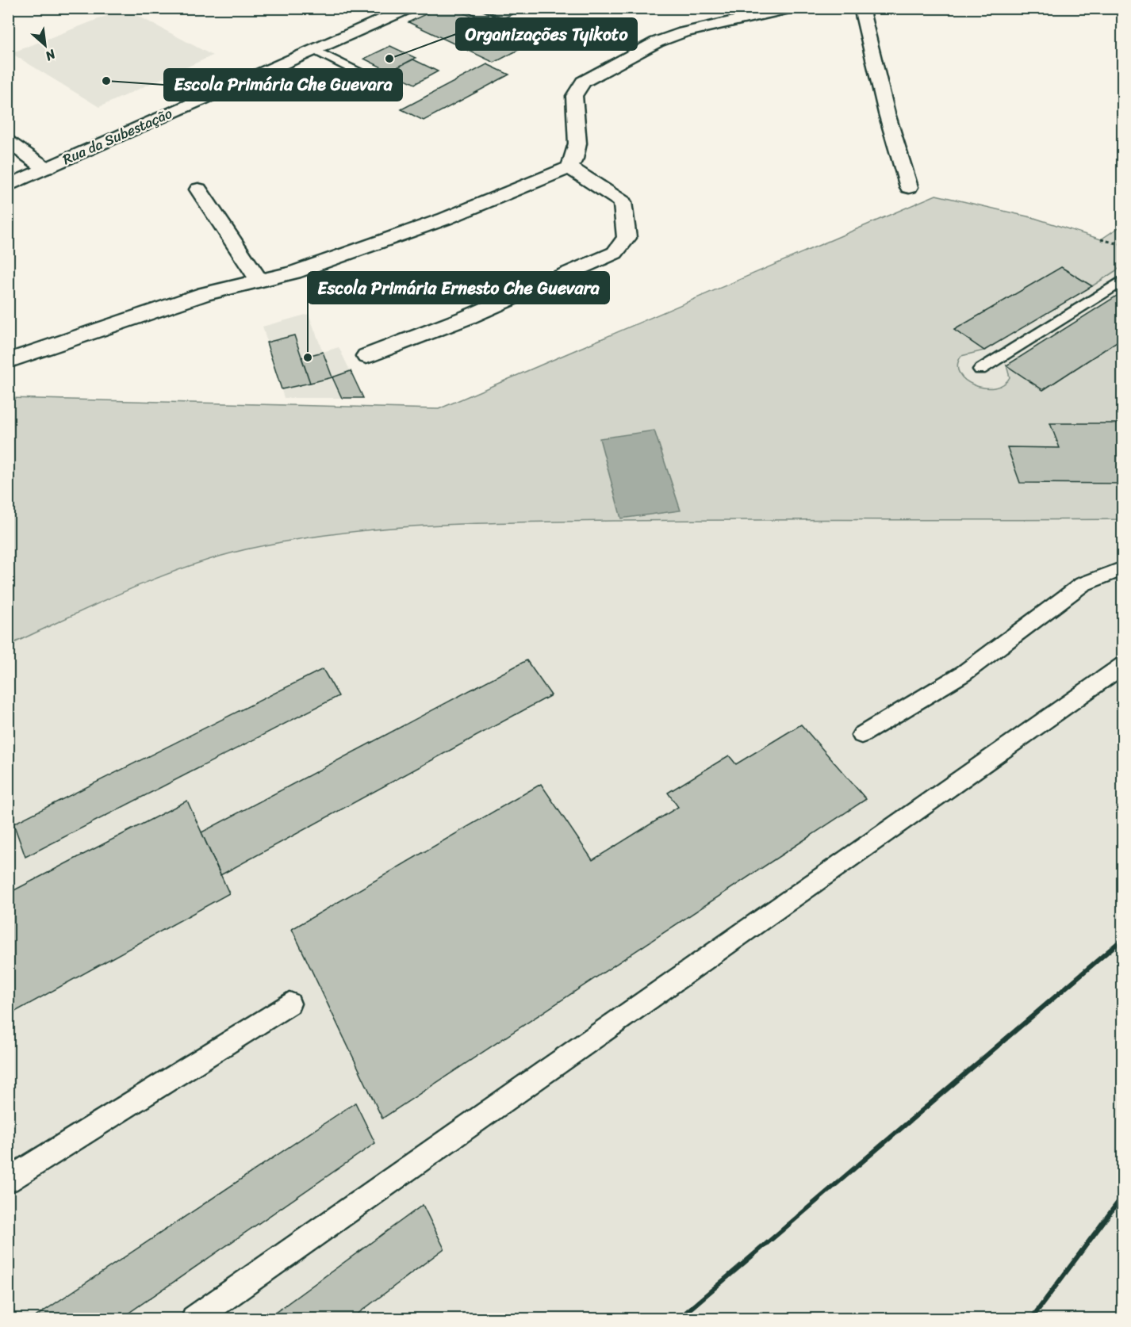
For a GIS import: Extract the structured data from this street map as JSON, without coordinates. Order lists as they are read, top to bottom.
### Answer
{
  "streets": {
    "street": ["Rua da Subestação"]
  },
  "places": ["Organizações Tyikoto", "Escola Primária Che Guevara", "Escola Primária Ernesto Che Guevara"],
  "north": "bottom right"
}
